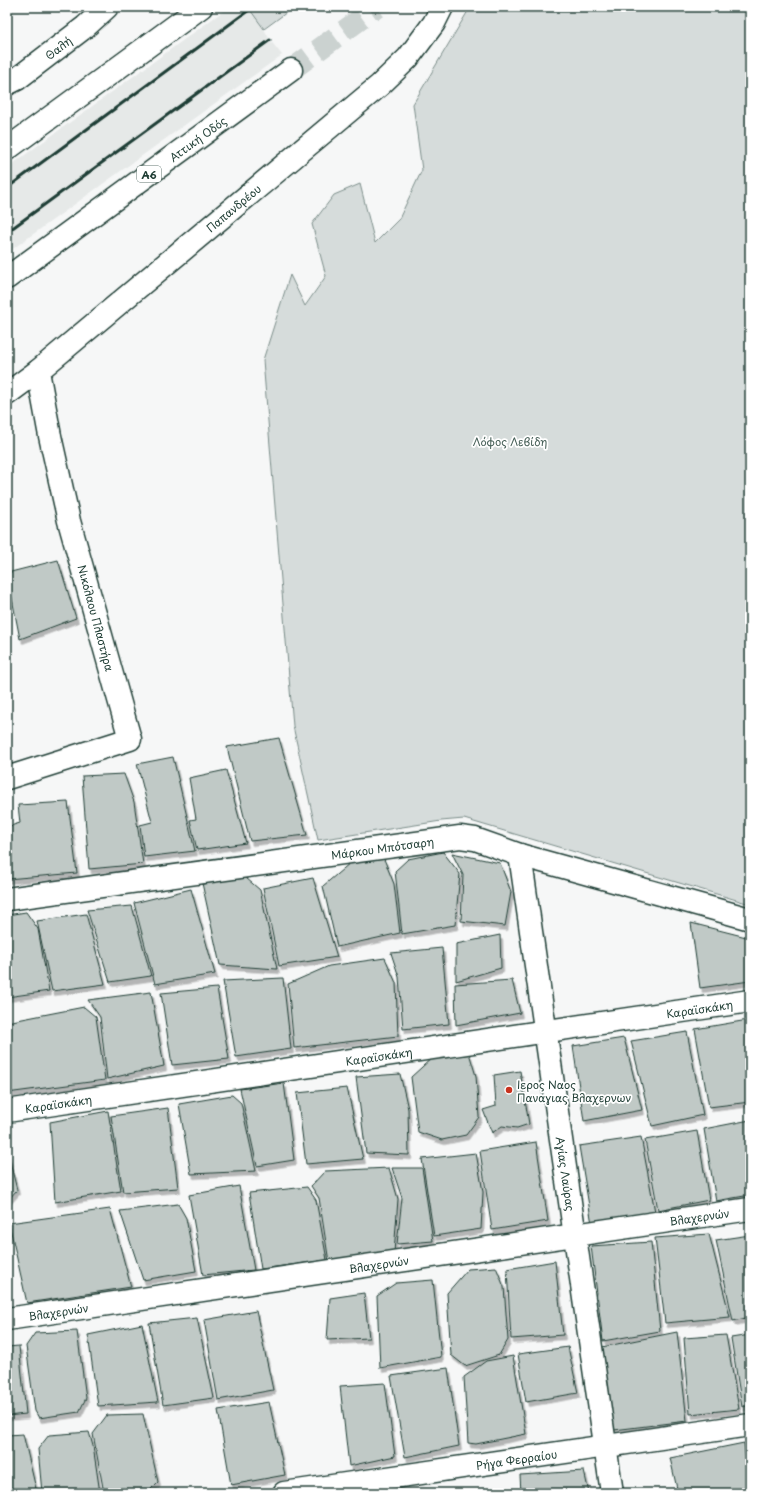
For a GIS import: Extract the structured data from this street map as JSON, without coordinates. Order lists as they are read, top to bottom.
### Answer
{
  "streets": {
    "main road": [
      "Θαλή",
      "Αττική Οδός",
      "Α6",
      "Παπανδρέου",
      "Νικόλαου Πλαστήρα",
      "Μάρκου Μπότσαρη",
      "Καραϊσκάκη",
      "Αγίας Λαύρας",
      "Βλαχερνών",
      "Ρήγα Φερραίου"
    ]
  },
  "crossings": [
    ["Παπανδρέου", "Νικόλαου Πλαστήρα"],
    ["Μάρκου Μπότσαρη", "Αγίας Λαύρας"],
    ["Καραϊσκάκη", "Αγίας Λαύρας"],
    ["Αγίας Λαύρας", "Βλαχερνών"],
    ["Αγίας Λαύρας", "Ρήγα Φερραίου"]
  ],
  "parks": ["Λόφος Λεβίδη"],
  "places": ["Ιερος Ναος Παναγιας Βλαχερνων"]
}
